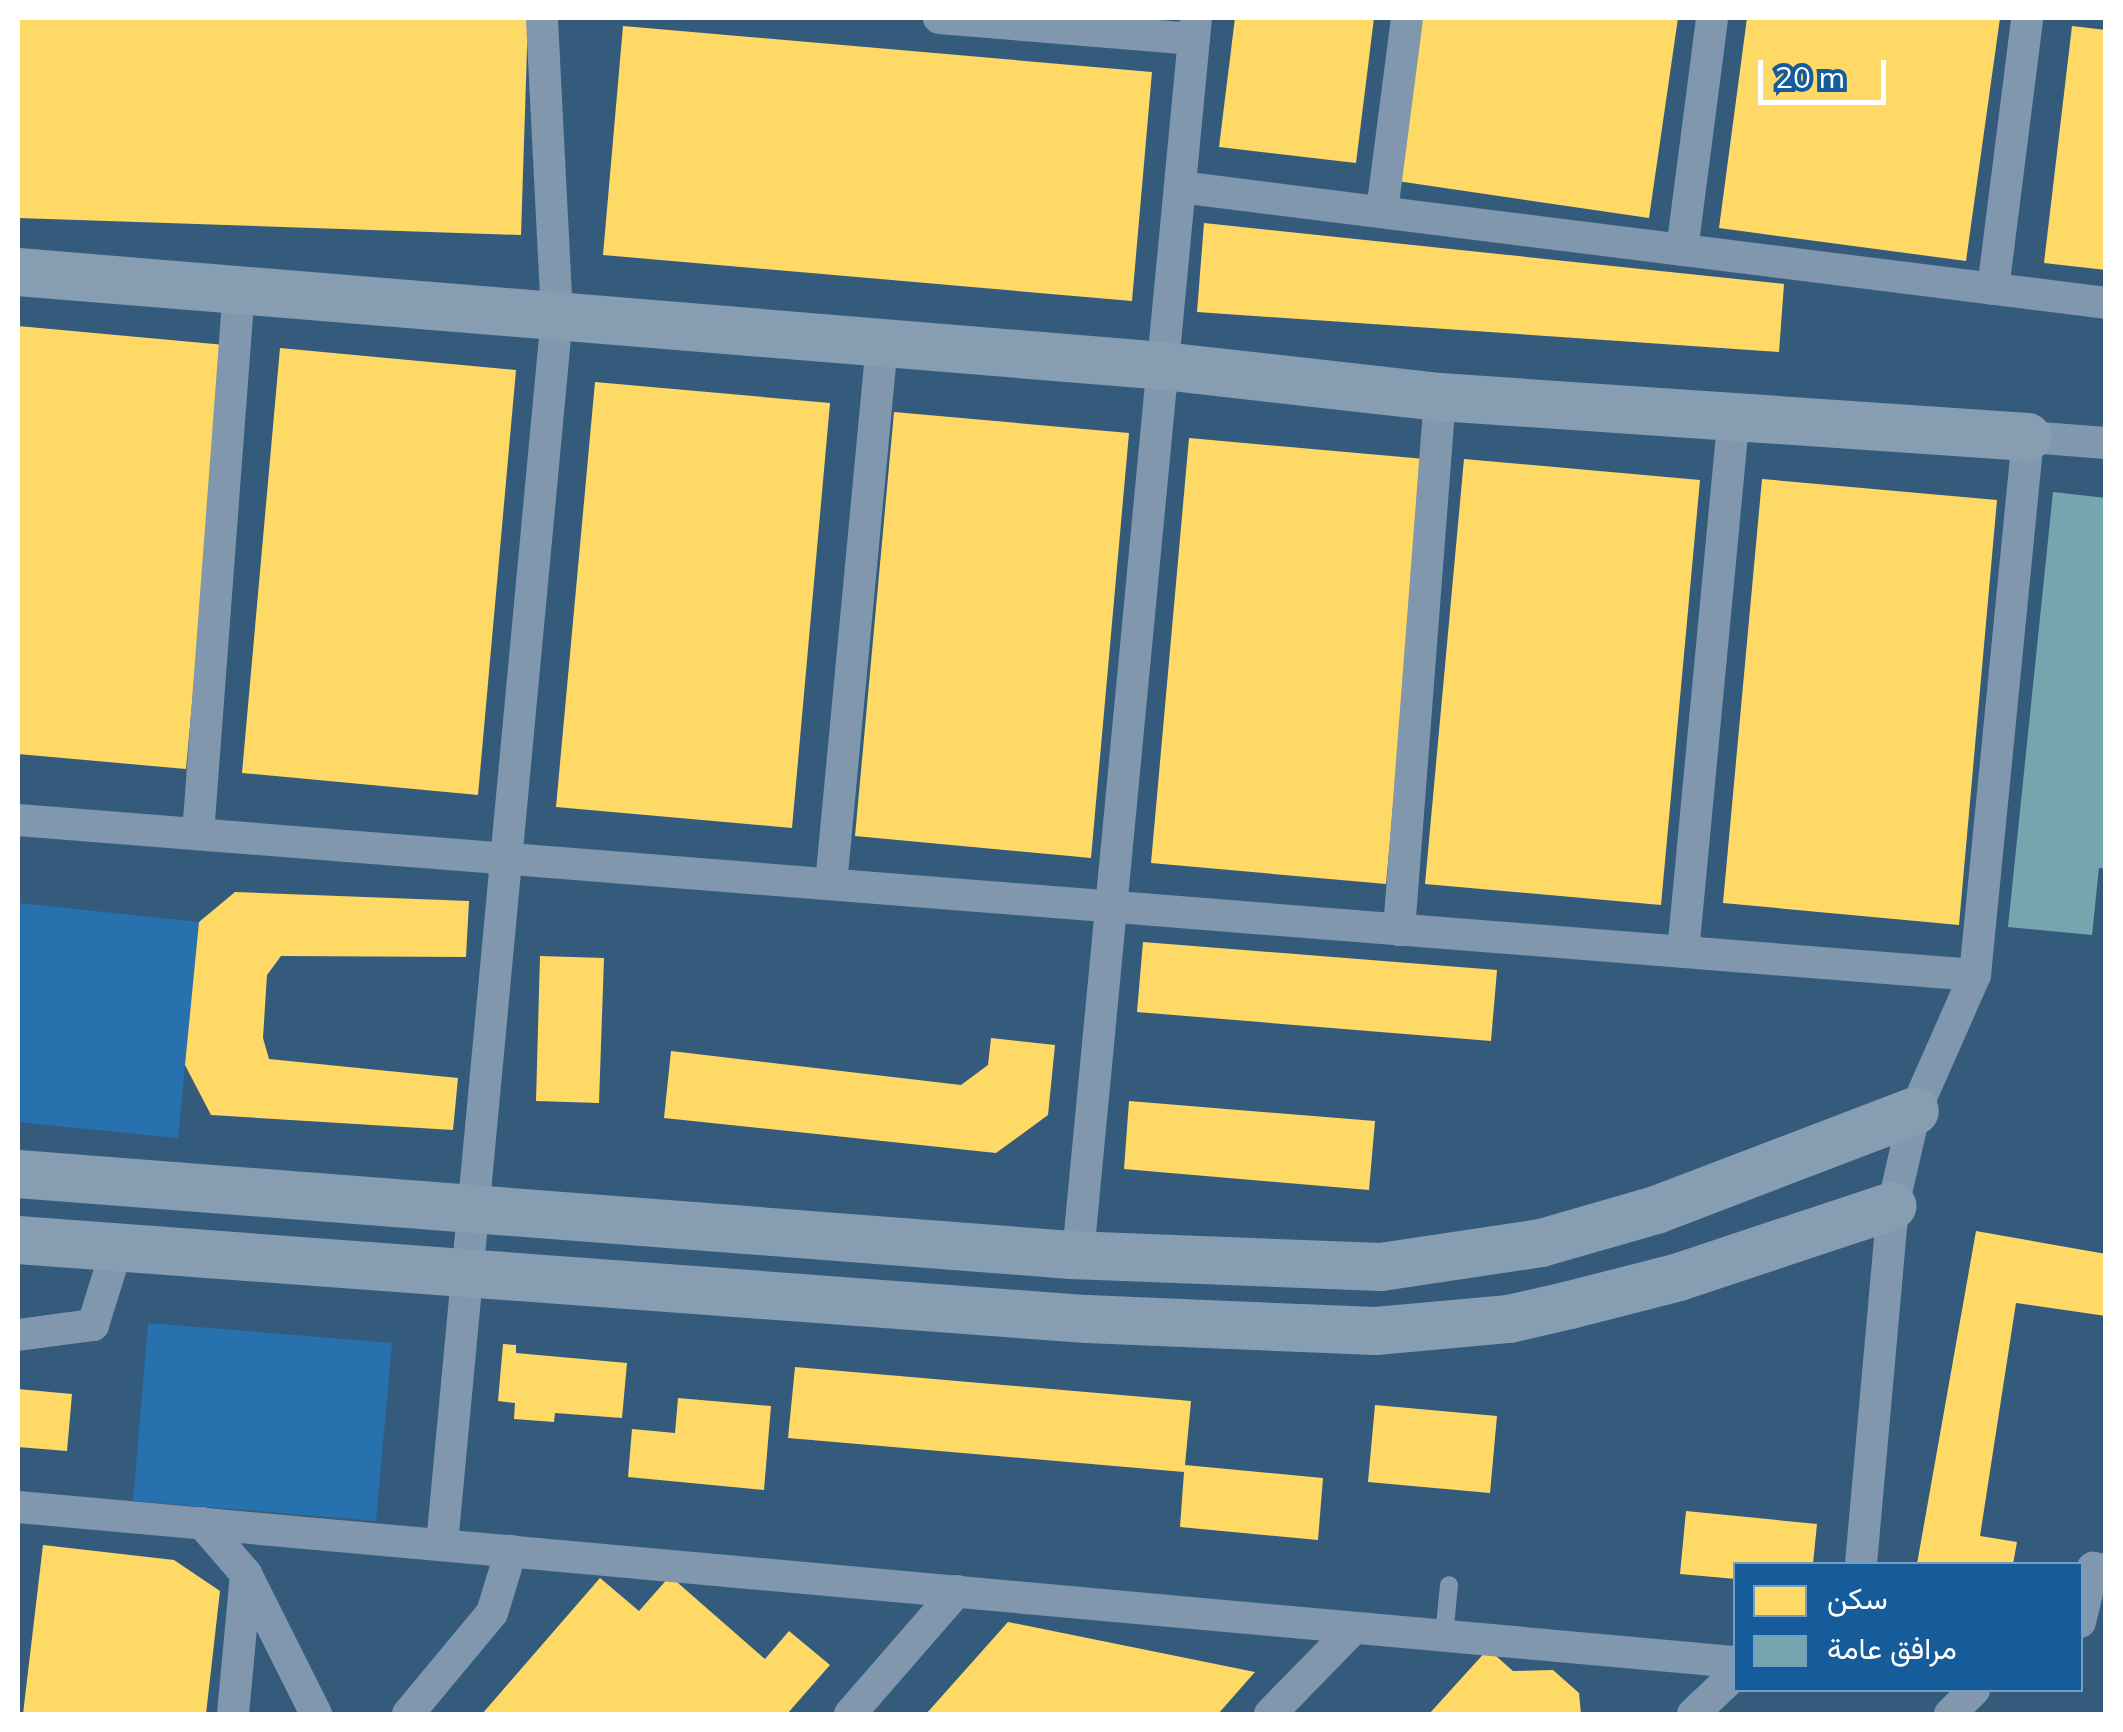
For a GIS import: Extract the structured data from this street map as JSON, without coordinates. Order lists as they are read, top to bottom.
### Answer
{
  "legend": ["سكن", "مرافق عامة"],
  "scale_bar": "20 m"
}
